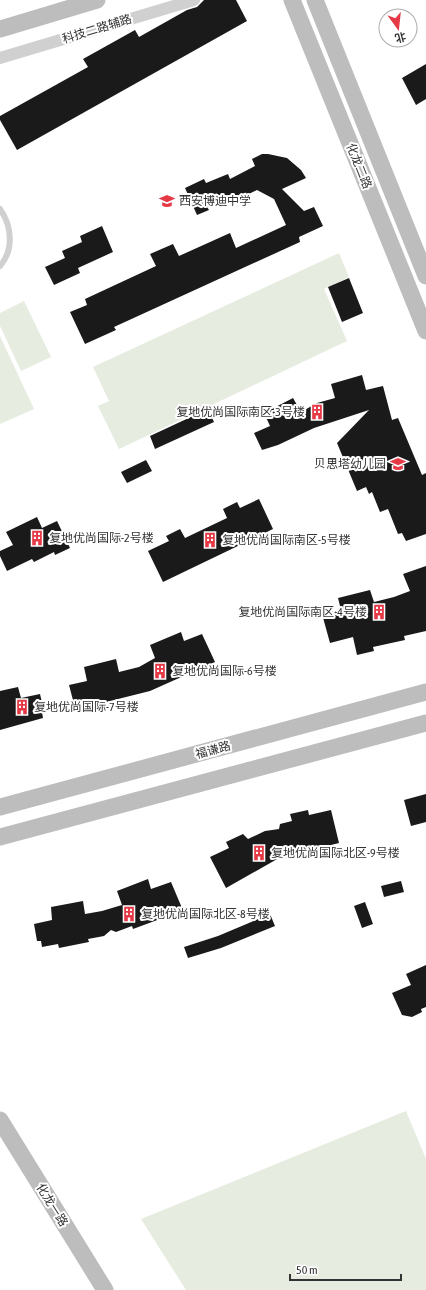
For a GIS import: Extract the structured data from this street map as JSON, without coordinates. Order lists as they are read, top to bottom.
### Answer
{
  "streets": {
    "street": [
      "科技二路辅路",
      "化龙二路",
      "福谦路",
      "化龙一路"
    ]
  },
  "places": {
    "school or university": ["西安博迪中学", "贝思塔幼儿园"],
    "building": [
      "复地优尚国际南区-3号楼",
      "复地优尚国际-2号楼",
      "复地优尚国际南区-5号楼",
      "复地优尚国际南区-4号楼",
      "复地优尚国际-6号楼",
      "复地优尚国际-7号楼",
      "复地优尚国际北区-9号楼",
      "复地优尚国际北区-8号楼"
    ]
  },
  "scale_bar": "50 m",
  "north": "bottom"
}
